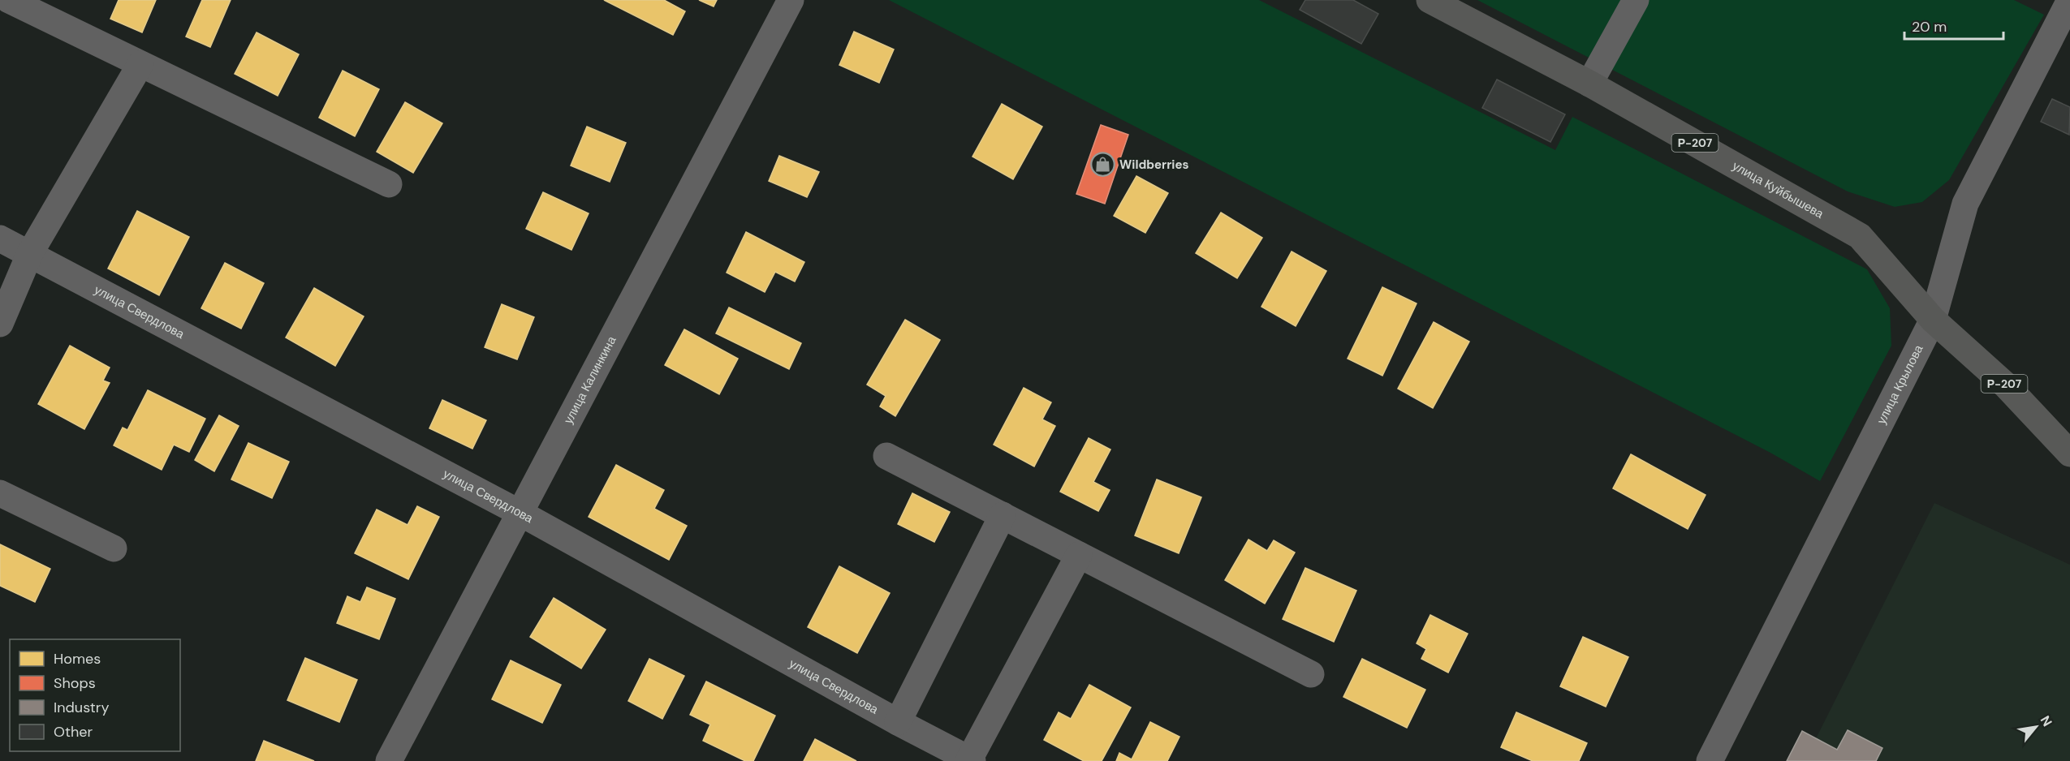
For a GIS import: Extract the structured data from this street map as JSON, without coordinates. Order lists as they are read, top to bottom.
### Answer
{
  "streets": {
    "main road": ["Р-207", "улица Куйбышева"],
    "street": ["улица Свердлова", "улица Калинкина", "улица Крылова"]
  },
  "crossings": [
    ["улица Куйбышева", "улица Крылова"],
    ["улица Свердлова", "улица Калинкина"]
  ],
  "places": {
    "shop": ["Wildberries"]
  },
  "legend": [
    "Homes",
    "Shops",
    "Industry",
    "Other"
  ],
  "scale_bar": "20 m",
  "north": "top right"
}
